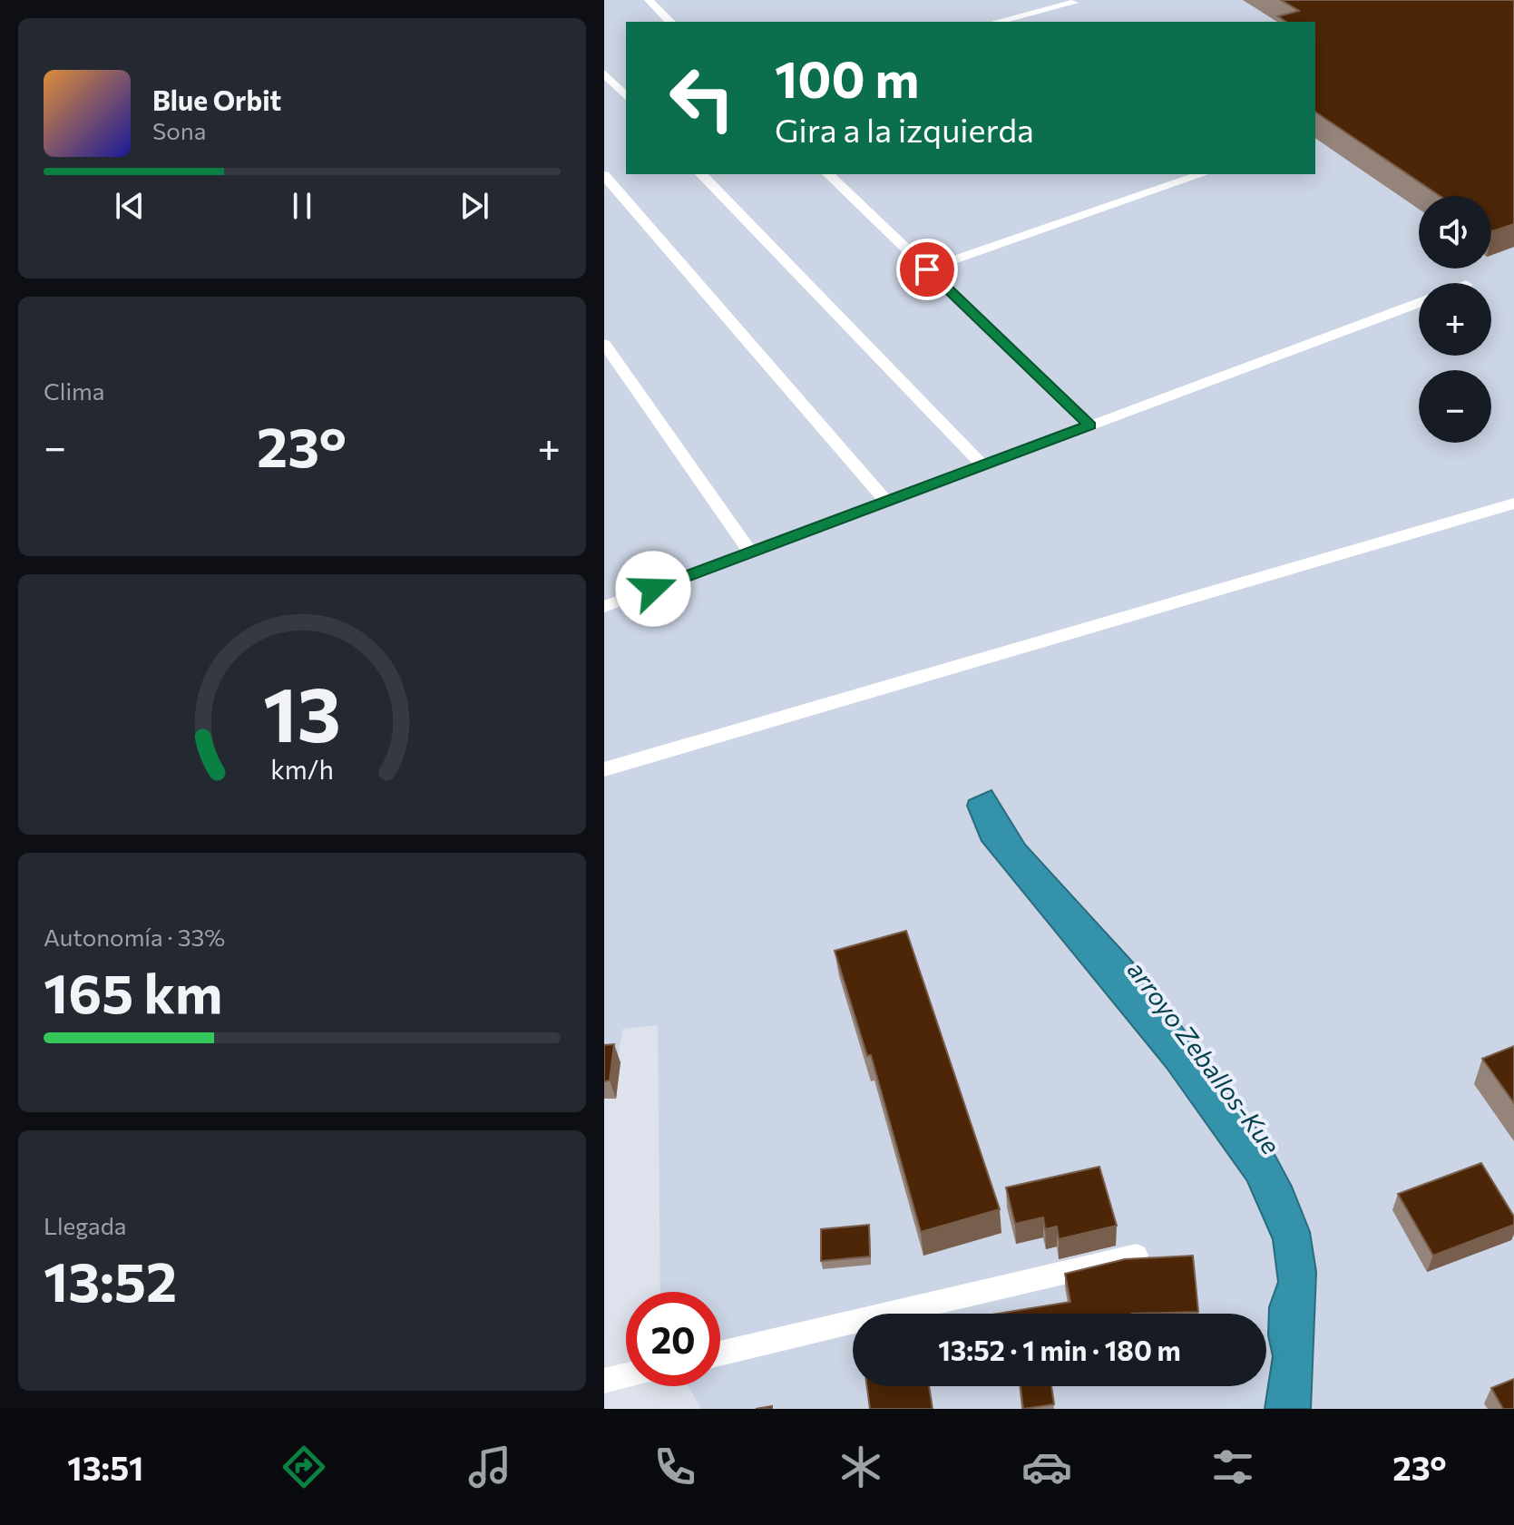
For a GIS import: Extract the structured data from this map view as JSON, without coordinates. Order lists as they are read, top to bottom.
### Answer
{
  "water": ["arroyo Zeballos-Kue"],
  "page": {
    "turn": ["100 m", "Gira a la izquierda"],
    "song": ["Blue Orbit", "Sona"],
    "map_buttons": ["+", "−"],
    "tile": [
      "Clima",
      ["Autonomía · 33%", "165 km"],
      ["Llegada", "13:52"]
    ],
    "heat": ["−", "23°", "+"],
    "limit": "20",
    "trip": "13:52 · 1 min · 180 m",
    "tabs": ["13:51", "23°"],
    "gauge": ["13", "km/h"]
  }
}
